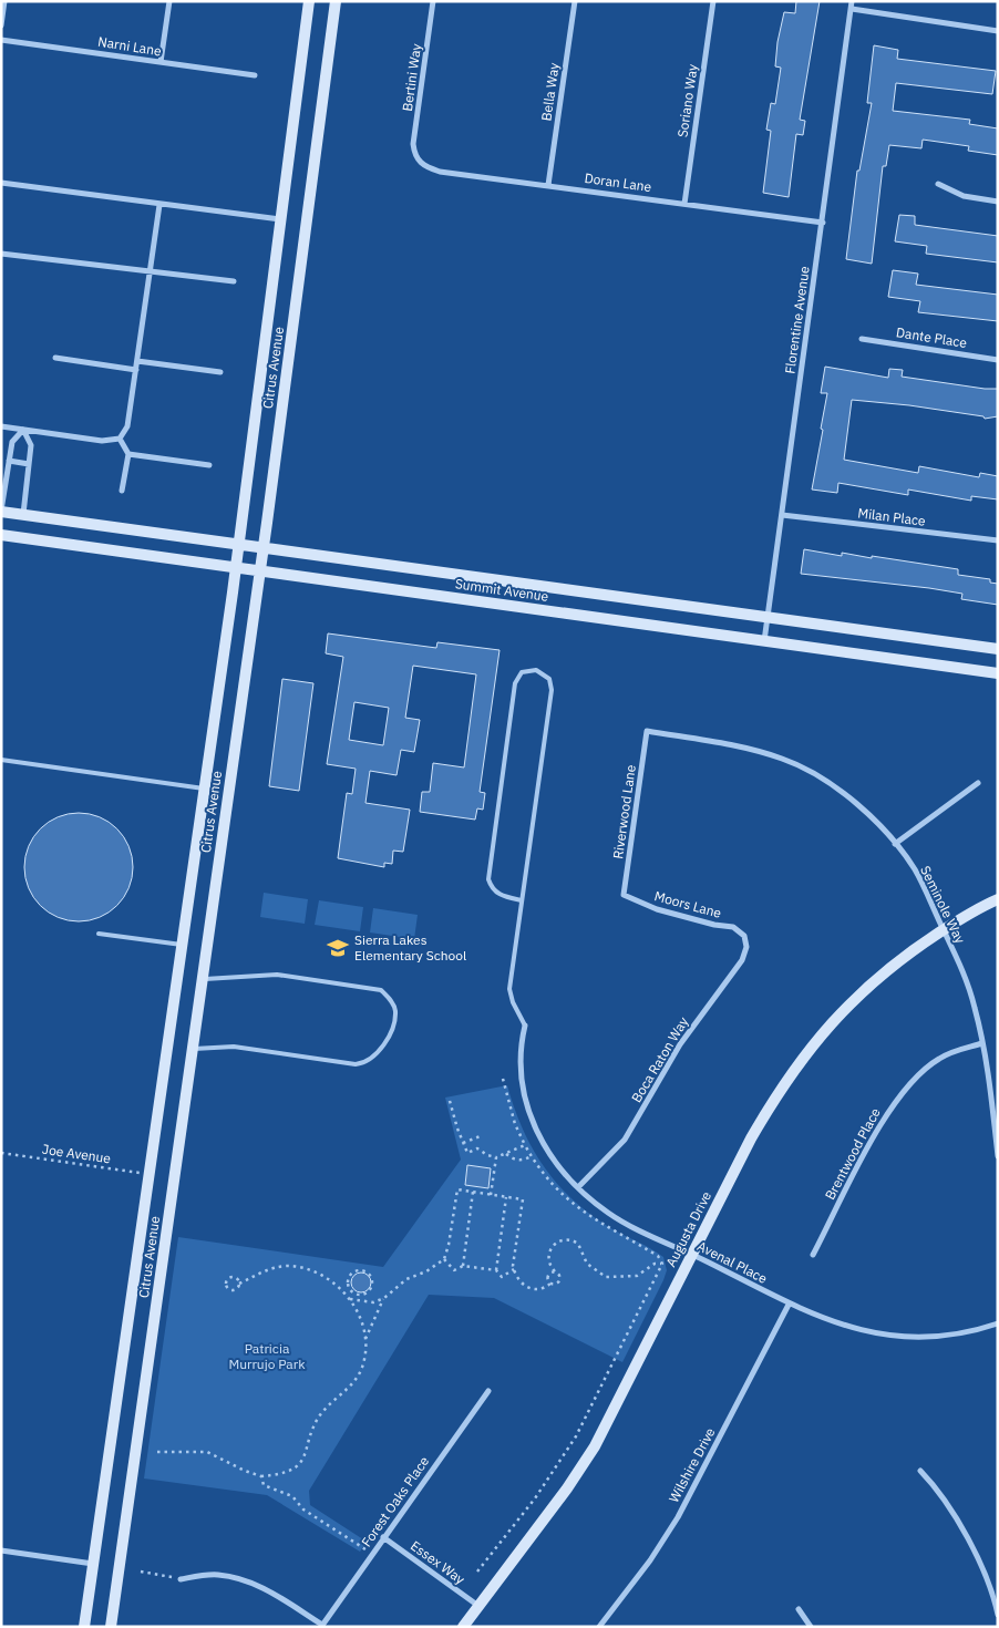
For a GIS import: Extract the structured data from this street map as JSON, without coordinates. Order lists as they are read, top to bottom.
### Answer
{
  "streets": {
    "main road": ["Citrus Avenue", "Summit Avenue", "Augusta Drive"],
    "street": [
      "Narni Lane",
      "Bertini Way",
      "Bella Way",
      "Soriano Way",
      "Doran Lane",
      "Florentine Avenue",
      "Dante Place",
      "Milan Place",
      "Riverwood Lane",
      "Moors Lane",
      "Seminole Way",
      "Boca Raton Way",
      "Brentwood Place",
      "Avenal Place",
      "Wilshire Drive",
      "Forest Oaks Place",
      "Essex Way"
    ],
    "path": ["Joe Avenue"]
  },
  "crossings": [
    ["Bertini Way", "Doran Lane"],
    ["Bella Way", "Doran Lane"],
    ["Soriano Way", "Doran Lane"],
    ["Doran Lane", "Florentine Avenue"],
    ["Florentine Avenue", "Milan Place"],
    ["Florentine Avenue", "Summit Avenue"],
    ["Citrus Avenue", "Summit Avenue"],
    ["Citrus Avenue", "Joe Avenue"],
    ["Riverwood Lane", "Moors Lane"],
    ["Riverwood Lane", "Seminole Way"],
    ["Moors Lane", "Boca Raton Way"],
    ["Seminole Way", "Brentwood Place"],
    ["Seminole Way", "Augusta Drive"],
    ["Boca Raton Way", "Avenal Place"],
    ["Augusta Drive", "Avenal Place"],
    ["Augusta Drive", "Essex Way"],
    ["Avenal Place", "Wilshire Drive"],
    ["Forest Oaks Place", "Essex Way"]
  ],
  "parks": ["Patricia Murrujo Park"],
  "places": {
    "school or university": ["Sierra Lakes Elementary School"]
  }
}
